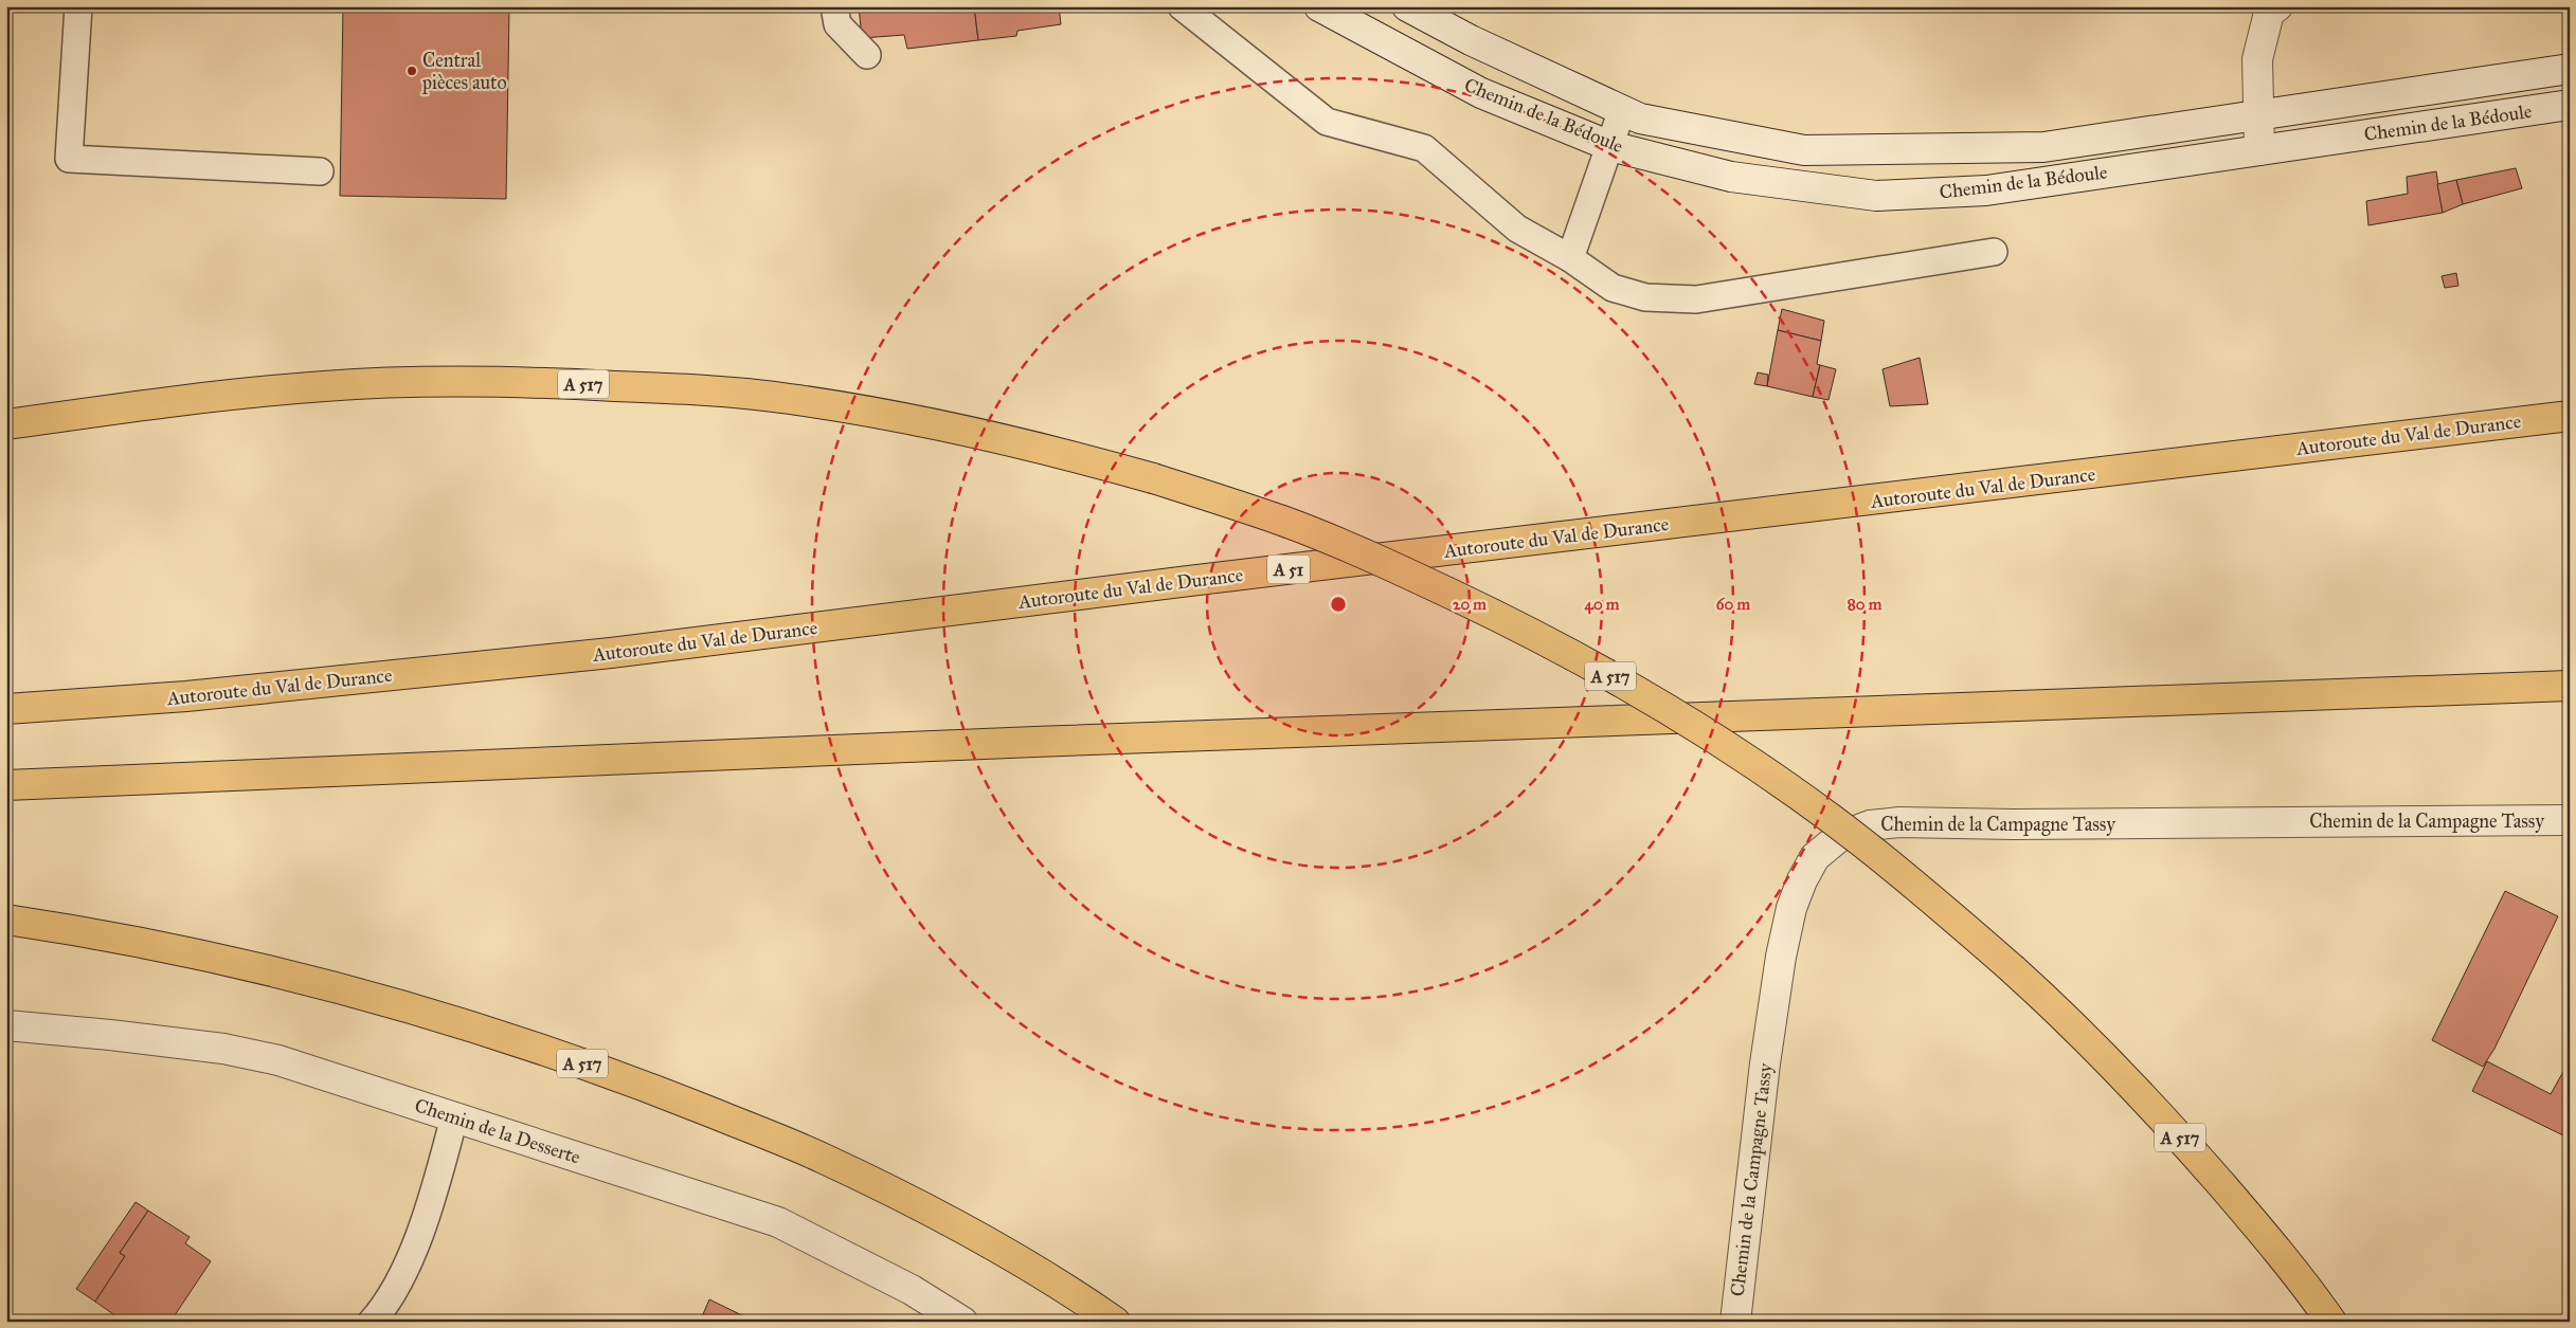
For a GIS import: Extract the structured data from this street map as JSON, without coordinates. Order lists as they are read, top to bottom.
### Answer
{
  "streets": {
    "highway": ["A 517", "Autoroute du Val de Durance", "A 51"],
    "street": ["Chemin de la Bédoule", "Chemin de la Campagne Tassy", "Chemin de la Desserte"]
  },
  "places": ["Central pièces auto"],
  "rings": [
    "20 m",
    "40 m",
    "60 m",
    "80 m"
  ]
}
